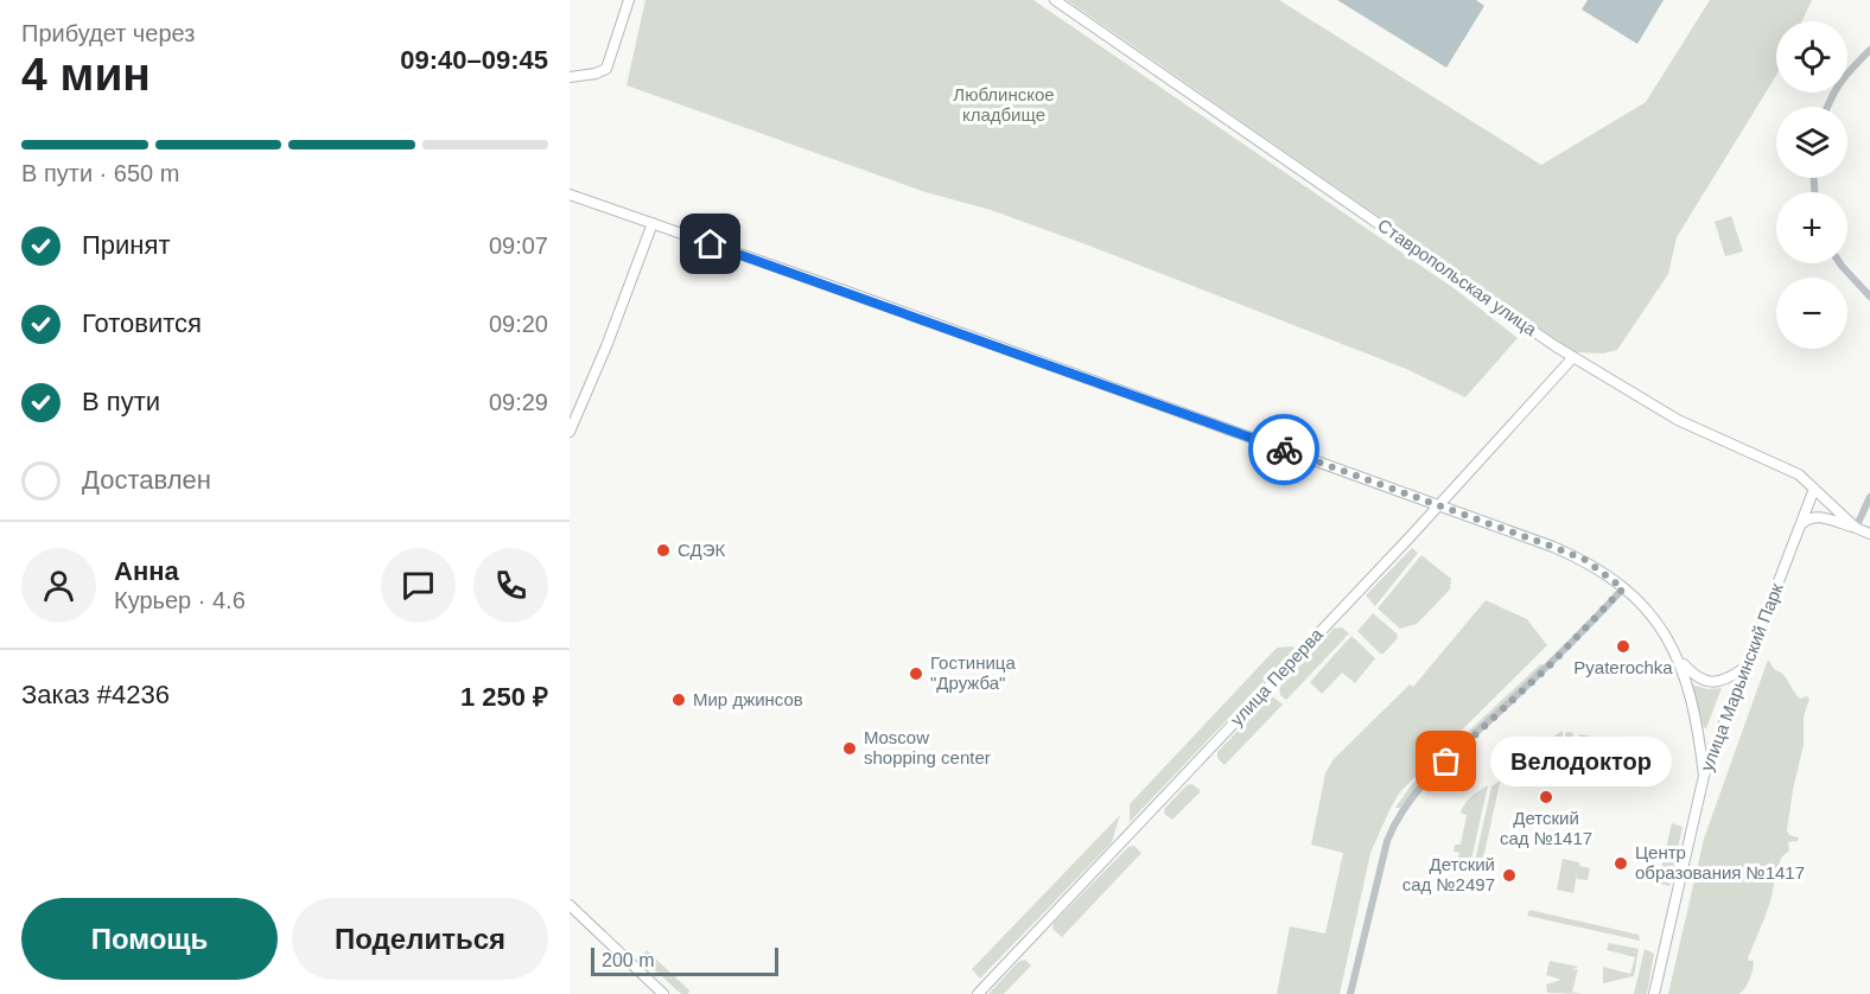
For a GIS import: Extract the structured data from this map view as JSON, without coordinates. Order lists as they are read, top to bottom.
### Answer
{
  "streets": {
    "street": ["Ставропольская улица", "улица Перерва", "улица Марьинский Парк"]
  },
  "crossings": [
    ["Ставропольская улица", "улица Перерва"],
    ["Ставропольская улица", "улица Марьинский Парк"]
  ],
  "parks": ["Люблинское кладбище"],
  "places": [
    "СДЭК",
    "Pyaterochka",
    "Гостиница \"Дружба\"",
    "Мир джинсов",
    "Moscow shopping center",
    "Велодоктор",
    "Детский сад №1417",
    "Центр образования №1417",
    "Детский сад №2497"
  ],
  "scale_bar": "200 m",
  "page": {
    "heading": ["4 мин", "Прибудет через", "09:40–09:45"],
    "panel": [
      "Анна",
      "Курьер · 4.6",
      "Заказ #4236",
      "1 250 ₽"
    ],
    "map_buttons": ["+", "−"],
    "bar": "В пути · 650 m",
    "list": [
      ["Принят", "09:07"],
      ["Готовится", "09:20"],
      ["В пути", "09:29"],
      "Доставлен"
    ],
    "bubble": "Велодоктор",
    "buttons": ["Помощь", "Поделиться"],
    "scale": "200 m"
  }
}
